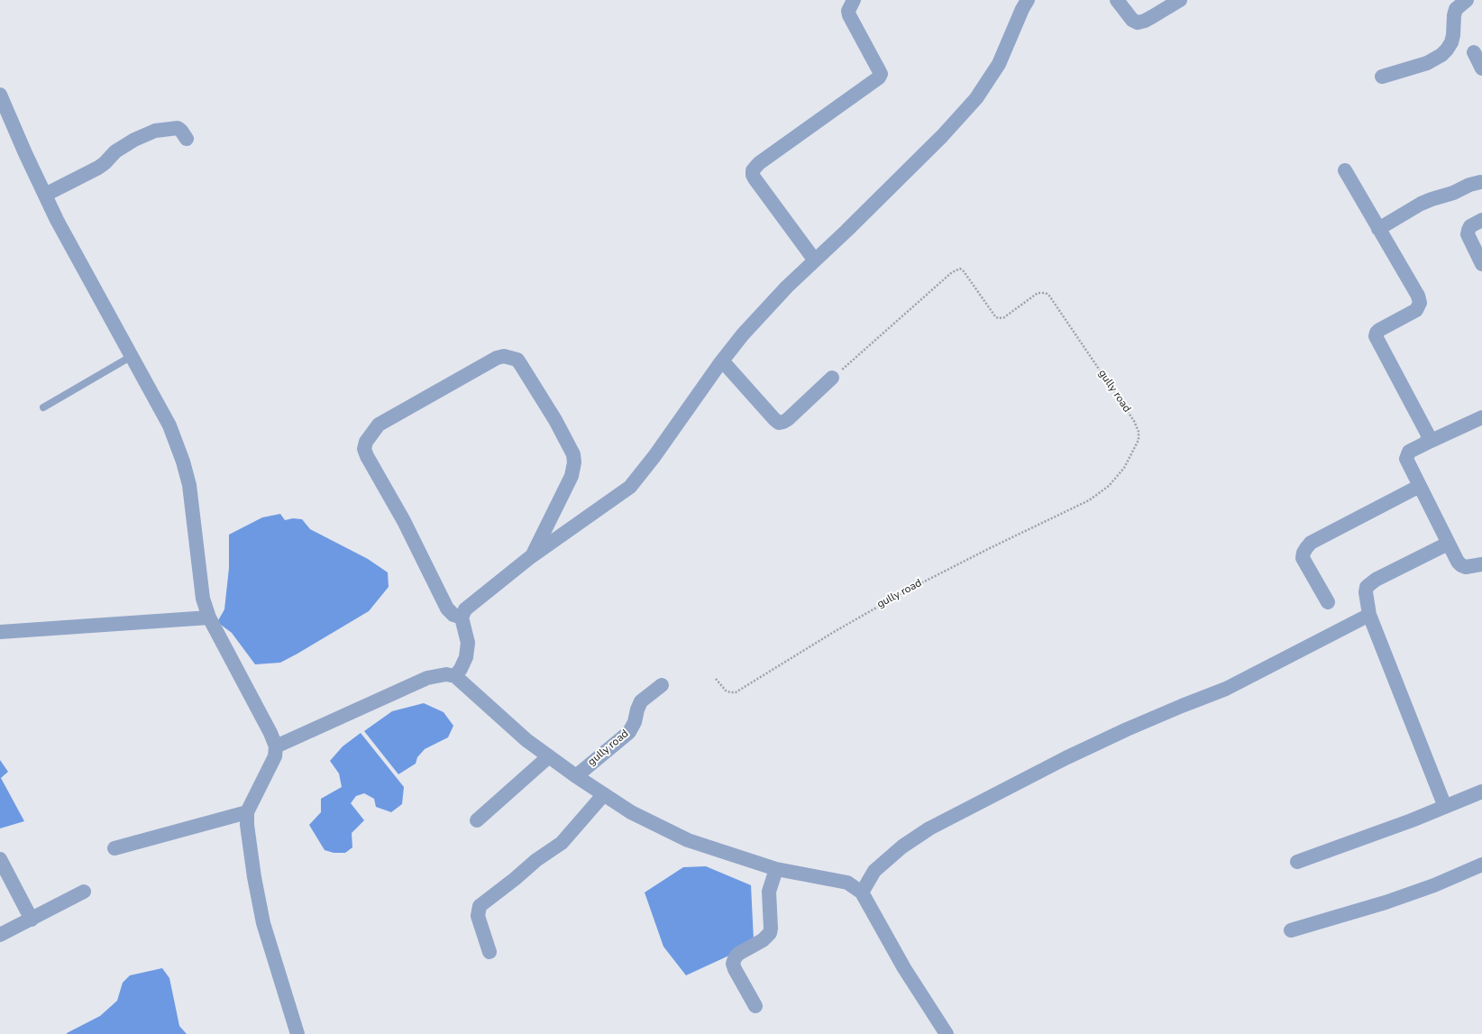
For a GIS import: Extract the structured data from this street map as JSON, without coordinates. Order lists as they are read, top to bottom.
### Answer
{
  "streets": {
    "street": ["gully road"]
  }
}
